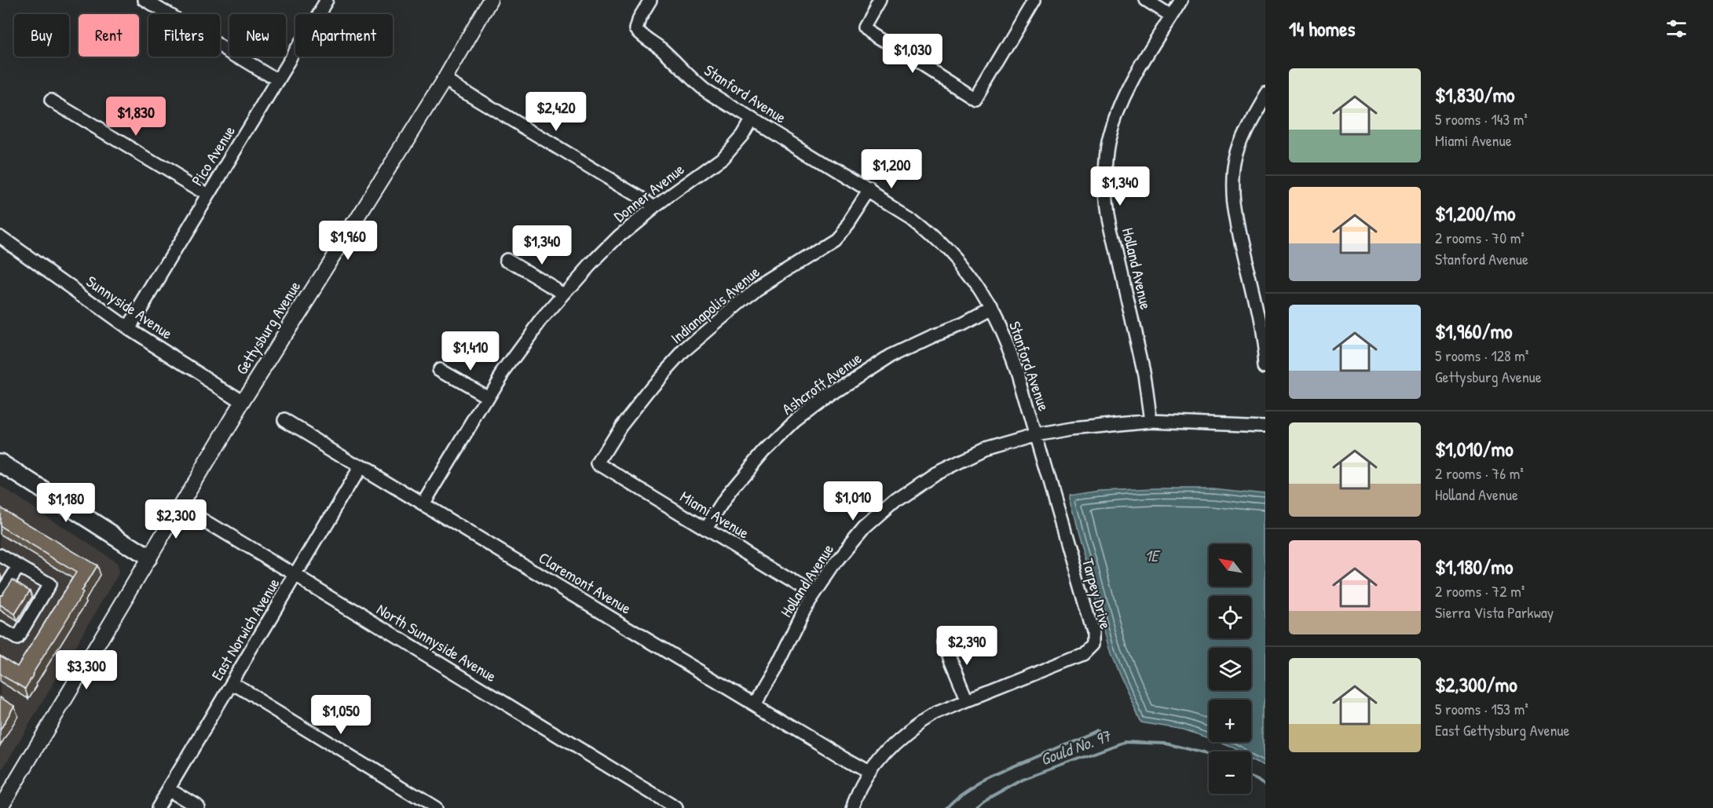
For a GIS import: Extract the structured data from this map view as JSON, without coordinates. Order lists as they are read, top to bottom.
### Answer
{
  "streets": {
    "street": [
      "Stanford Avenue",
      "Pico Avenue",
      "Donner Avenue",
      "Holland Avenue",
      "Indianapolis Avenue",
      "Sunnyside Avenue",
      "Gettysburg Avenue",
      "Ashcroft Avenue",
      "Miami Avenue",
      "Claremont Avenue",
      "Tarpey Drive",
      "East Norwich Avenue",
      "North Sunnyside Avenue"
    ]
  },
  "crossings": [
    ["Stanford Avenue", "Donner Avenue"],
    ["Stanford Avenue", "Holland Avenue"],
    ["Stanford Avenue", "Indianapolis Avenue"],
    ["Stanford Avenue", "Ashcroft Avenue"],
    ["Stanford Avenue", "Tarpey Drive"],
    ["Pico Avenue", "Sunnyside Avenue"],
    ["Donner Avenue", "Claremont Avenue"],
    ["Holland Avenue", "Miami Avenue"],
    ["Holland Avenue", "Claremont Avenue"],
    ["Holland Avenue", "Tarpey Drive"],
    ["Indianapolis Avenue", "Miami Avenue"],
    ["Sunnyside Avenue", "Gettysburg Avenue"],
    ["Gettysburg Avenue", "North Sunnyside Avenue"],
    ["Ashcroft Avenue", "Miami Avenue"],
    ["Claremont Avenue", "Tarpey Drive"],
    ["Claremont Avenue", "East Norwich Avenue"],
    ["East Norwich Avenue", "North Sunnyside Avenue"]
  ],
  "water": ["1E", "Gould No. 97"],
  "north": "top left",
  "page": {
    "heading": "14 homes",
    "chip": [
      "Buy",
      "Rent",
      "Filters",
      "New",
      "Apartment"
    ],
    "price": [
      "$1,030",
      "$2,420",
      "$1,830",
      "$1,200",
      "$1,340",
      "$1,960",
      "$1,340",
      "$1,410",
      "$1,010",
      "$1,180",
      "$2,300",
      "$2,390",
      "$3,300",
      "$1,050"
    ],
    "list": [
      {
        "name": "$1,830/mo",
        "note": "5 rooms · 143 m² · Miami Avenue"
      },
      {
        "name": "$1,200/mo",
        "note": "2 rooms · 70 m² · Stanford Avenue"
      },
      {
        "name": "$1,960/mo",
        "note": "5 rooms · 128 m² · Gettysburg Avenue"
      },
      {
        "name": "$1,010/mo",
        "note": "2 rooms · 76 m² · Holland Avenue"
      },
      {
        "name": "$1,180/mo",
        "note": "2 rooms · 72 m² · Sierra Vista Parkway"
      },
      {
        "name": "$2,300/mo",
        "note": "5 rooms · 153 m² · East Gettysburg Avenue"
      }
    ],
    "map_buttons": ["+", "−"]
  }
}
